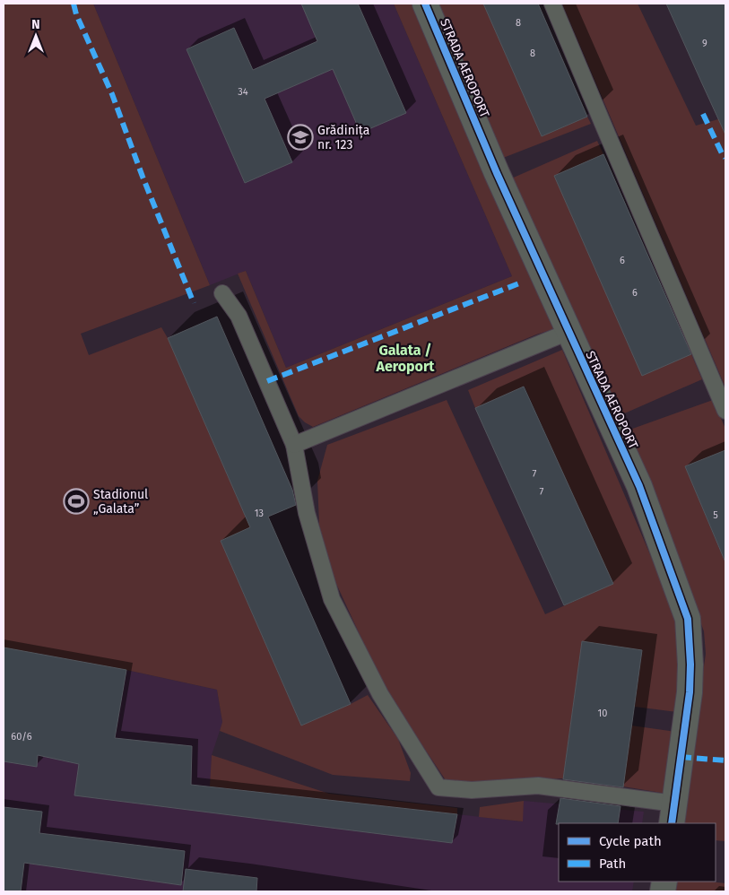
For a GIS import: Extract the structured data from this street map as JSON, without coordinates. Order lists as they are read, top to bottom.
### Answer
{
  "streets": {
    "street": ["STRADA AEROPORT"]
  },
  "districts": ["Galata / Aeroport"],
  "places": {
    "school or university": ["Grădinița nr. 123"],
    "sports": ["Stadionul „Galata”"]
  },
  "house_numbers": [
    "8",
    "9",
    "8",
    "34",
    "6",
    "6",
    "7",
    "7",
    "13",
    "5",
    "10",
    "60/6"
  ],
  "legend": ["Cycle path", "Path"],
  "north": "top"
}
